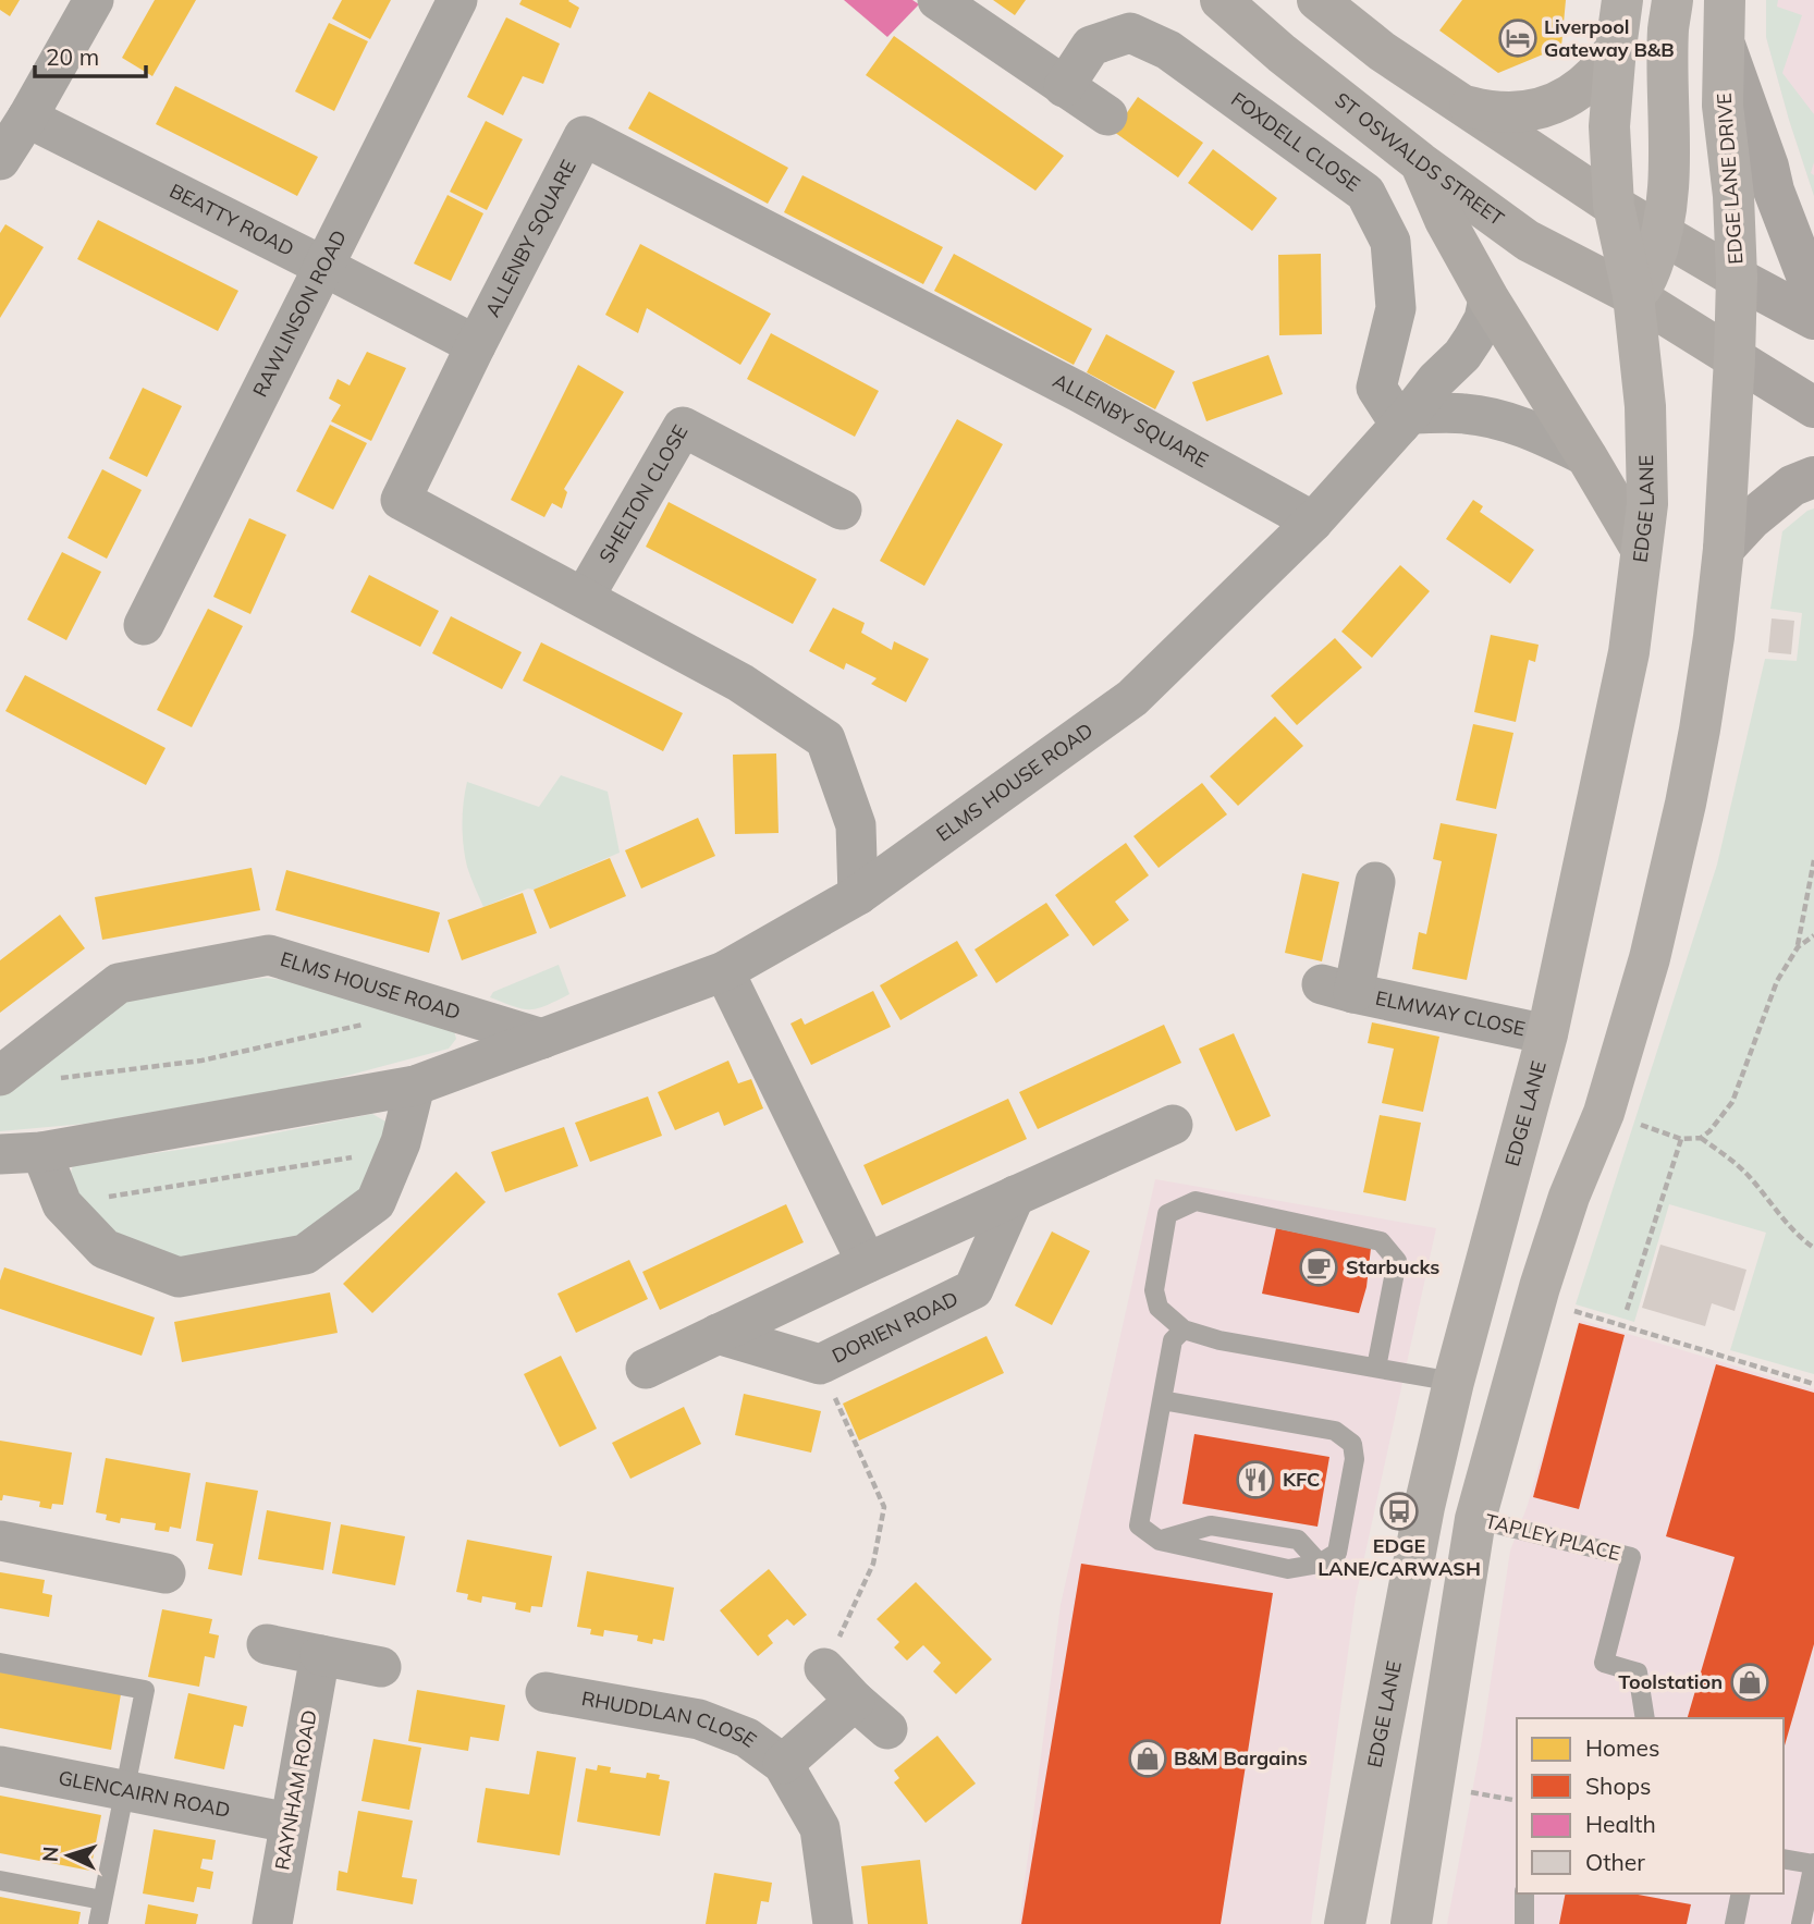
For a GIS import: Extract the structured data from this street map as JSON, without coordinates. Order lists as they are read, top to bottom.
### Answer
{
  "streets": {
    "highway": ["EDGE LANE DRIVE", "EDGE LANE"],
    "main road": ["ST OSWALDS STREET"],
    "street": [
      "FOXDELL CLOSE",
      "BEATTY ROAD",
      "ALLENBY SQUARE",
      "RAWLINSON ROAD",
      "SHELTON CLOSE",
      "ELMS HOUSE ROAD",
      "ELMWAY CLOSE",
      "DORIEN ROAD",
      "RHUDDLAN CLOSE",
      "RAYNHAM ROAD",
      "GLENCAIRN ROAD"
    ],
    "lane": ["TAPLEY PLACE"]
  },
  "crossings": [
    ["FOXDELL CLOSE", "ELMS HOUSE ROAD"],
    ["ST OSWALDS STREET", "EDGE LANE DRIVE"],
    ["ST OSWALDS STREET", "EDGE LANE"],
    ["BEATTY ROAD", "ALLENBY SQUARE"],
    ["BEATTY ROAD", "RAWLINSON ROAD"],
    ["ALLENBY SQUARE", "SHELTON CLOSE"],
    ["ALLENBY SQUARE", "ELMS HOUSE ROAD"],
    ["EDGE LANE", "ELMWAY CLOSE"],
    ["RAYNHAM ROAD", "GLENCAIRN ROAD"]
  ],
  "places": {
    "hotel": ["Liverpool Gateway B&B"],
    "cafe": ["Starbucks"],
    "restaurant": ["KFC"],
    "bus stop": ["EDGE LANE/CARWASH"],
    "shop": ["Toolstation", "B&M Bargains"]
  },
  "legend": [
    "Homes",
    "Shops",
    "Health",
    "Other"
  ],
  "scale_bar": "20 m",
  "north": "left"
}
